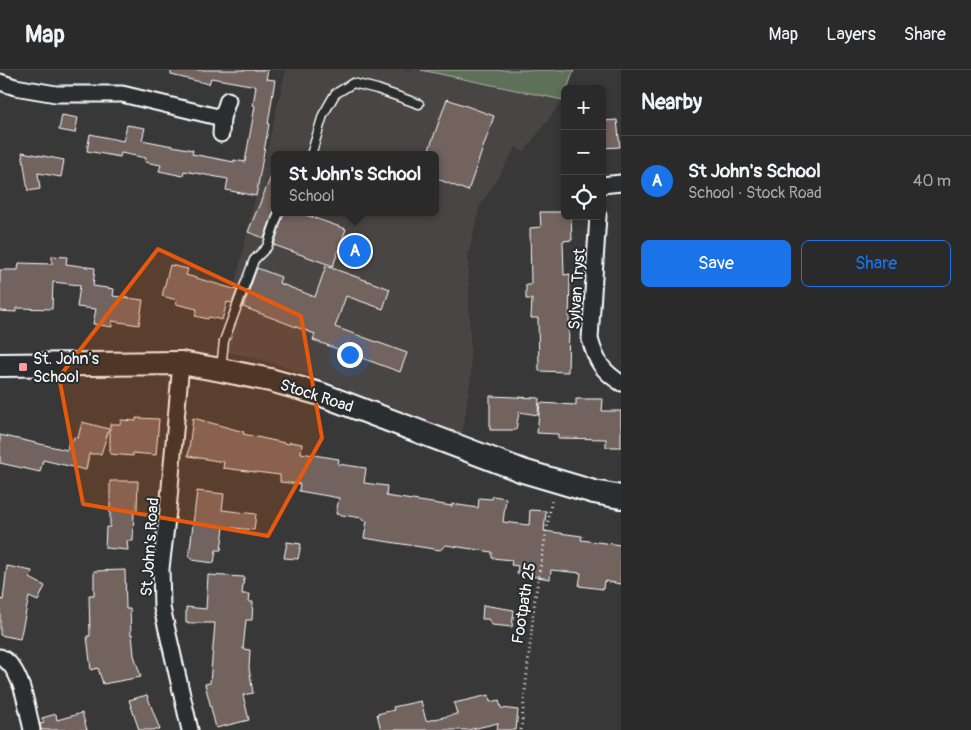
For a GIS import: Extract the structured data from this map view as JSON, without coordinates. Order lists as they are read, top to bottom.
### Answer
{
  "streets": {
    "main road": ["Stock Road"],
    "street": ["Sylvan Tryst", "St John's Road"],
    "path": ["Footpath 25"]
  },
  "crossings": [
    ["Stock Road", "St John's Road"],
    ["Stock Road", "Footpath 25"]
  ],
  "places": {
    "transit": ["St. John's School"]
  },
  "page": {
    "header": "Map",
    "nav": ["Map", "Layers", "Share"],
    "heading": "Nearby",
    "map_buttons": ["+", "−"],
    "list": [
      {
        "mark": "A",
        "name": "St John's School",
        "note": "School · Stock Road",
        "value": "40 m"
      }
    ],
    "popup": ["St John's School", "School"],
    "buttons": ["Save", "Share"],
    "pins": "A"
  }
}
